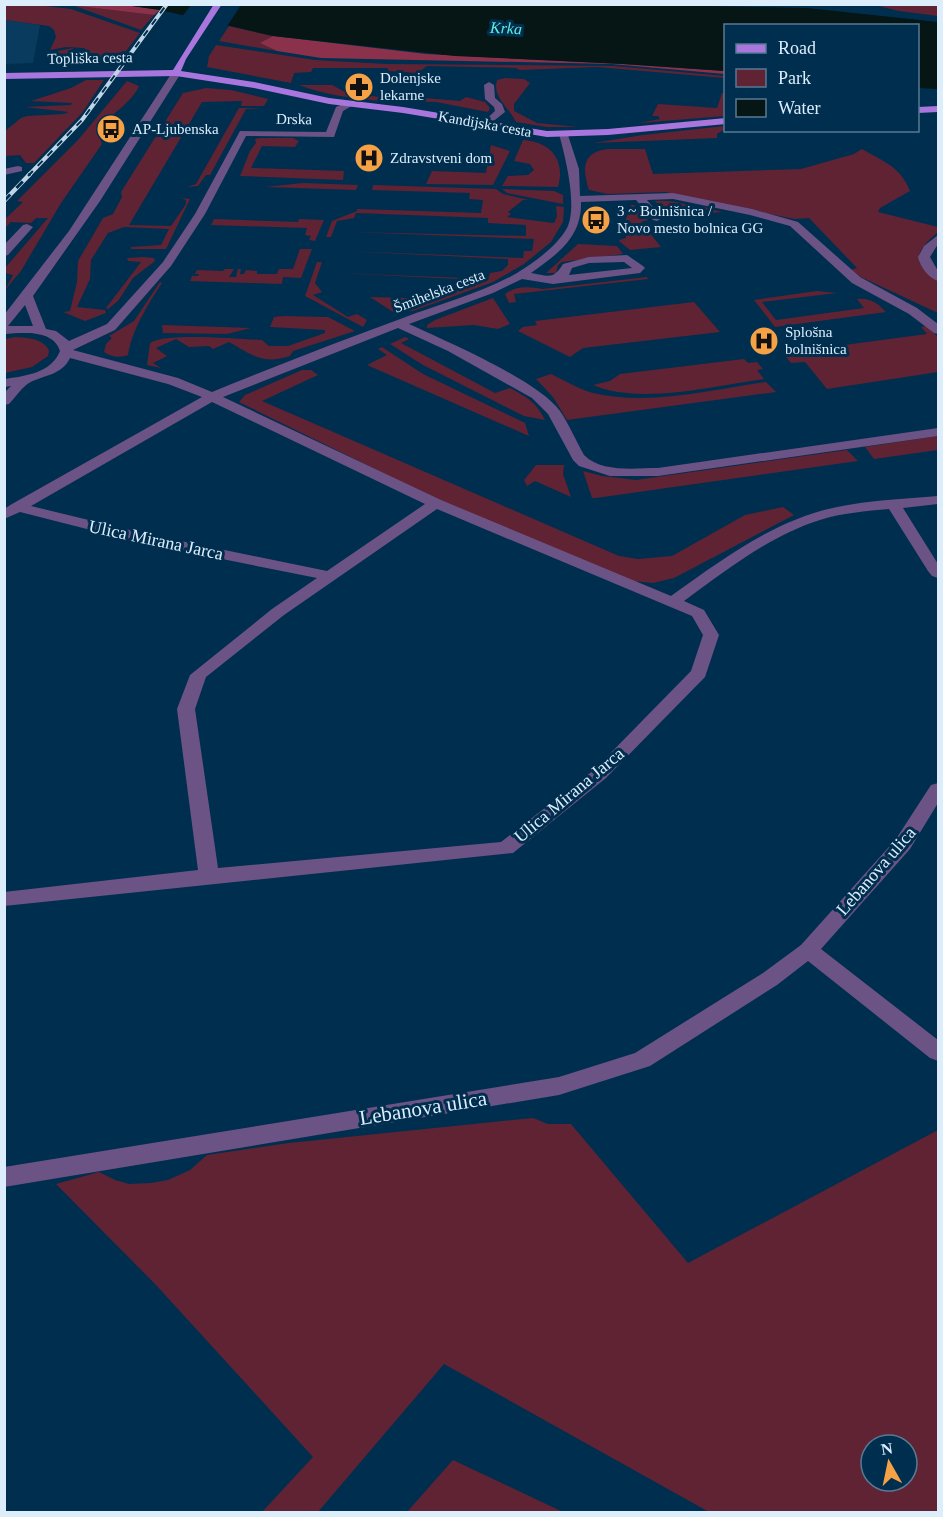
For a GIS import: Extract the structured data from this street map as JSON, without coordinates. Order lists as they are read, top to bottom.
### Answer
{
  "streets": {
    "main road": ["Topliška cesta", "Kandijska cesta"],
    "street": [
      "Drska",
      "Šmihelska cesta",
      "Ulica Mirana Jarca",
      "Lebanova ulica"
    ]
  },
  "crossings": [
    ["Topliška cesta", "Kandijska cesta"],
    ["Drska", "Kandijska cesta"],
    ["Kandijska cesta", "Šmihelska cesta"],
    ["Šmihelska cesta", "Ulica Mirana Jarca"]
  ],
  "water": ["Krka"],
  "places": {
    "pharmacy": ["Dolenjske lekarne"],
    "bus stop": ["AP-Ljubenska", "3 ~ Bolnišnica / Novo mesto bolnica GG"],
    "hospital": ["Zdravstveni dom", "Splošna bolnišnica"]
  },
  "legend": ["Road", "Park", "Water"],
  "north": "top"
}
